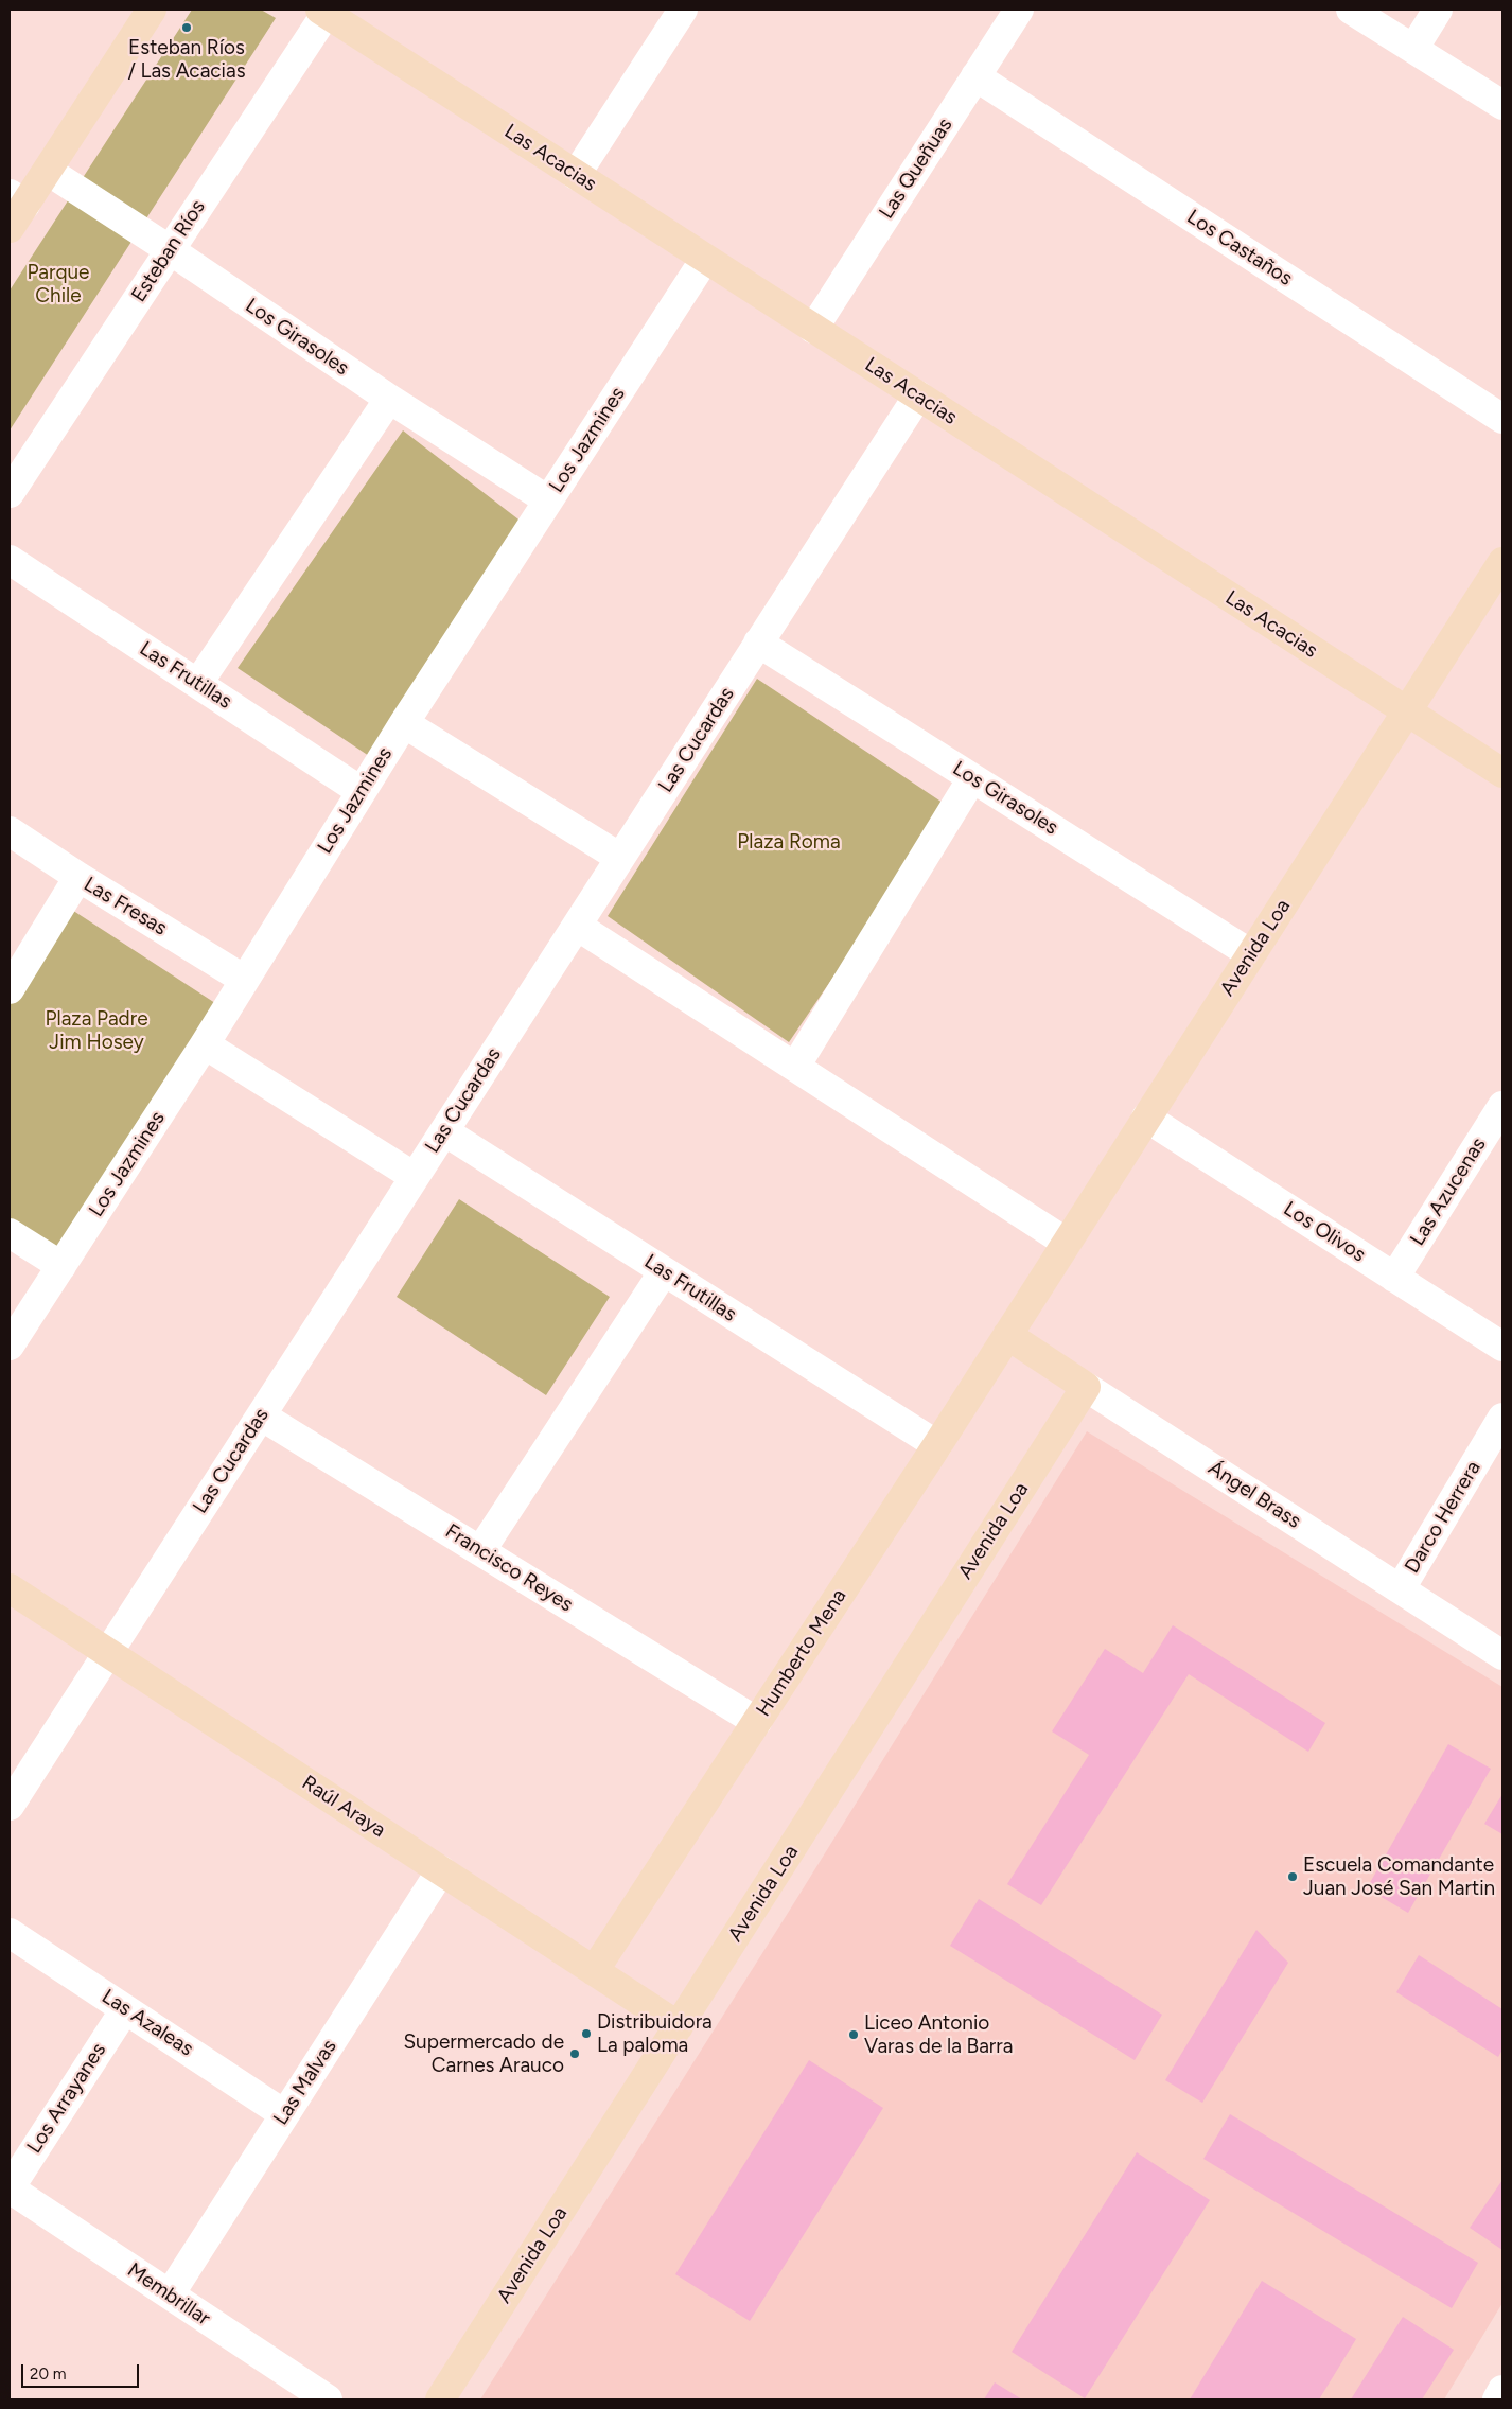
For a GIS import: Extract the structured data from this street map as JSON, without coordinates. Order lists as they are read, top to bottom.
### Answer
{
  "streets": {
    "street": [
      "Las Acacias",
      "Las Queñuas",
      "Los Castaños",
      "Esteban Ríos",
      "Los Girasoles",
      "Los Jazmines",
      "Las Frutillas",
      "Las Cucardas",
      "Las Fresas",
      "Avenida Loa",
      "Las Azucenas",
      "Los Olivos",
      "Ángel Brass",
      "Darco Herrera",
      "Francisco Reyes",
      "Humberto Mena",
      "Raúl Araya",
      "Las Azaleas",
      "Las Malvas",
      "Los Arrayanes",
      "Membrillar"
    ]
  },
  "crossings": [
    ["Las Acacias", "Las Queñuas"],
    ["Las Acacias", "Esteban Ríos"],
    ["Las Acacias", "Los Jazmines"],
    ["Las Acacias", "Las Cucardas"],
    ["Las Acacias", "Avenida Loa"],
    ["Las Queñuas", "Los Castaños"],
    ["Esteban Ríos", "Los Girasoles"],
    ["Los Girasoles", "Los Jazmines"],
    ["Los Girasoles", "Las Cucardas"],
    ["Los Girasoles", "Avenida Loa"],
    ["Los Jazmines", "Las Frutillas"],
    ["Los Jazmines", "Las Fresas"],
    ["Las Frutillas", "Las Cucardas"],
    ["Las Frutillas", "Humberto Mena"],
    ["Las Cucardas", "Francisco Reyes"],
    ["Las Cucardas", "Raúl Araya"],
    ["Avenida Loa", "Los Olivos"],
    ["Avenida Loa", "Ángel Brass"],
    ["Avenida Loa", "Humberto Mena"],
    ["Avenida Loa", "Raúl Araya"],
    ["Las Azucenas", "Los Olivos"],
    ["Ángel Brass", "Darco Herrera"],
    ["Ángel Brass", "Humberto Mena"],
    ["Francisco Reyes", "Humberto Mena"],
    ["Humberto Mena", "Raúl Araya"],
    ["Raúl Araya", "Las Malvas"],
    ["Las Azaleas", "Las Malvas"],
    ["Las Azaleas", "Los Arrayanes"],
    ["Las Malvas", "Membrillar"],
    ["Los Arrayanes", "Membrillar"]
  ],
  "parks": ["Parque Chile", "Plaza Roma", "Plaza Padre Jim Hosey"],
  "places": [
    "Esteban Ríos / Las Acacias",
    "Escuela Comandante Juan José San Martin",
    "Distribuidora La paloma",
    "Liceo Antonio Varas de la Barra",
    "Supermercado de Carnes Arauco"
  ],
  "scale_bar": "20 m"
}
